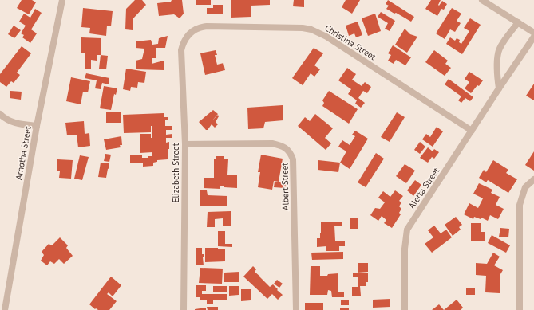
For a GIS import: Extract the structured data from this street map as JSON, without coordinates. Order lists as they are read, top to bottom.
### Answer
{
  "streets": {
    "street": [
      "Christina Street",
      "Arnotha Street",
      "Elizabeth Street",
      "Albert Street",
      "Aletta Street"
    ]
  },
  "crossings": [
    ["Christina Street", "Elizabeth Street"],
    ["Christina Street", "Aletta Street"],
    ["Elizabeth Street", "Albert Street"]
  ]
}
